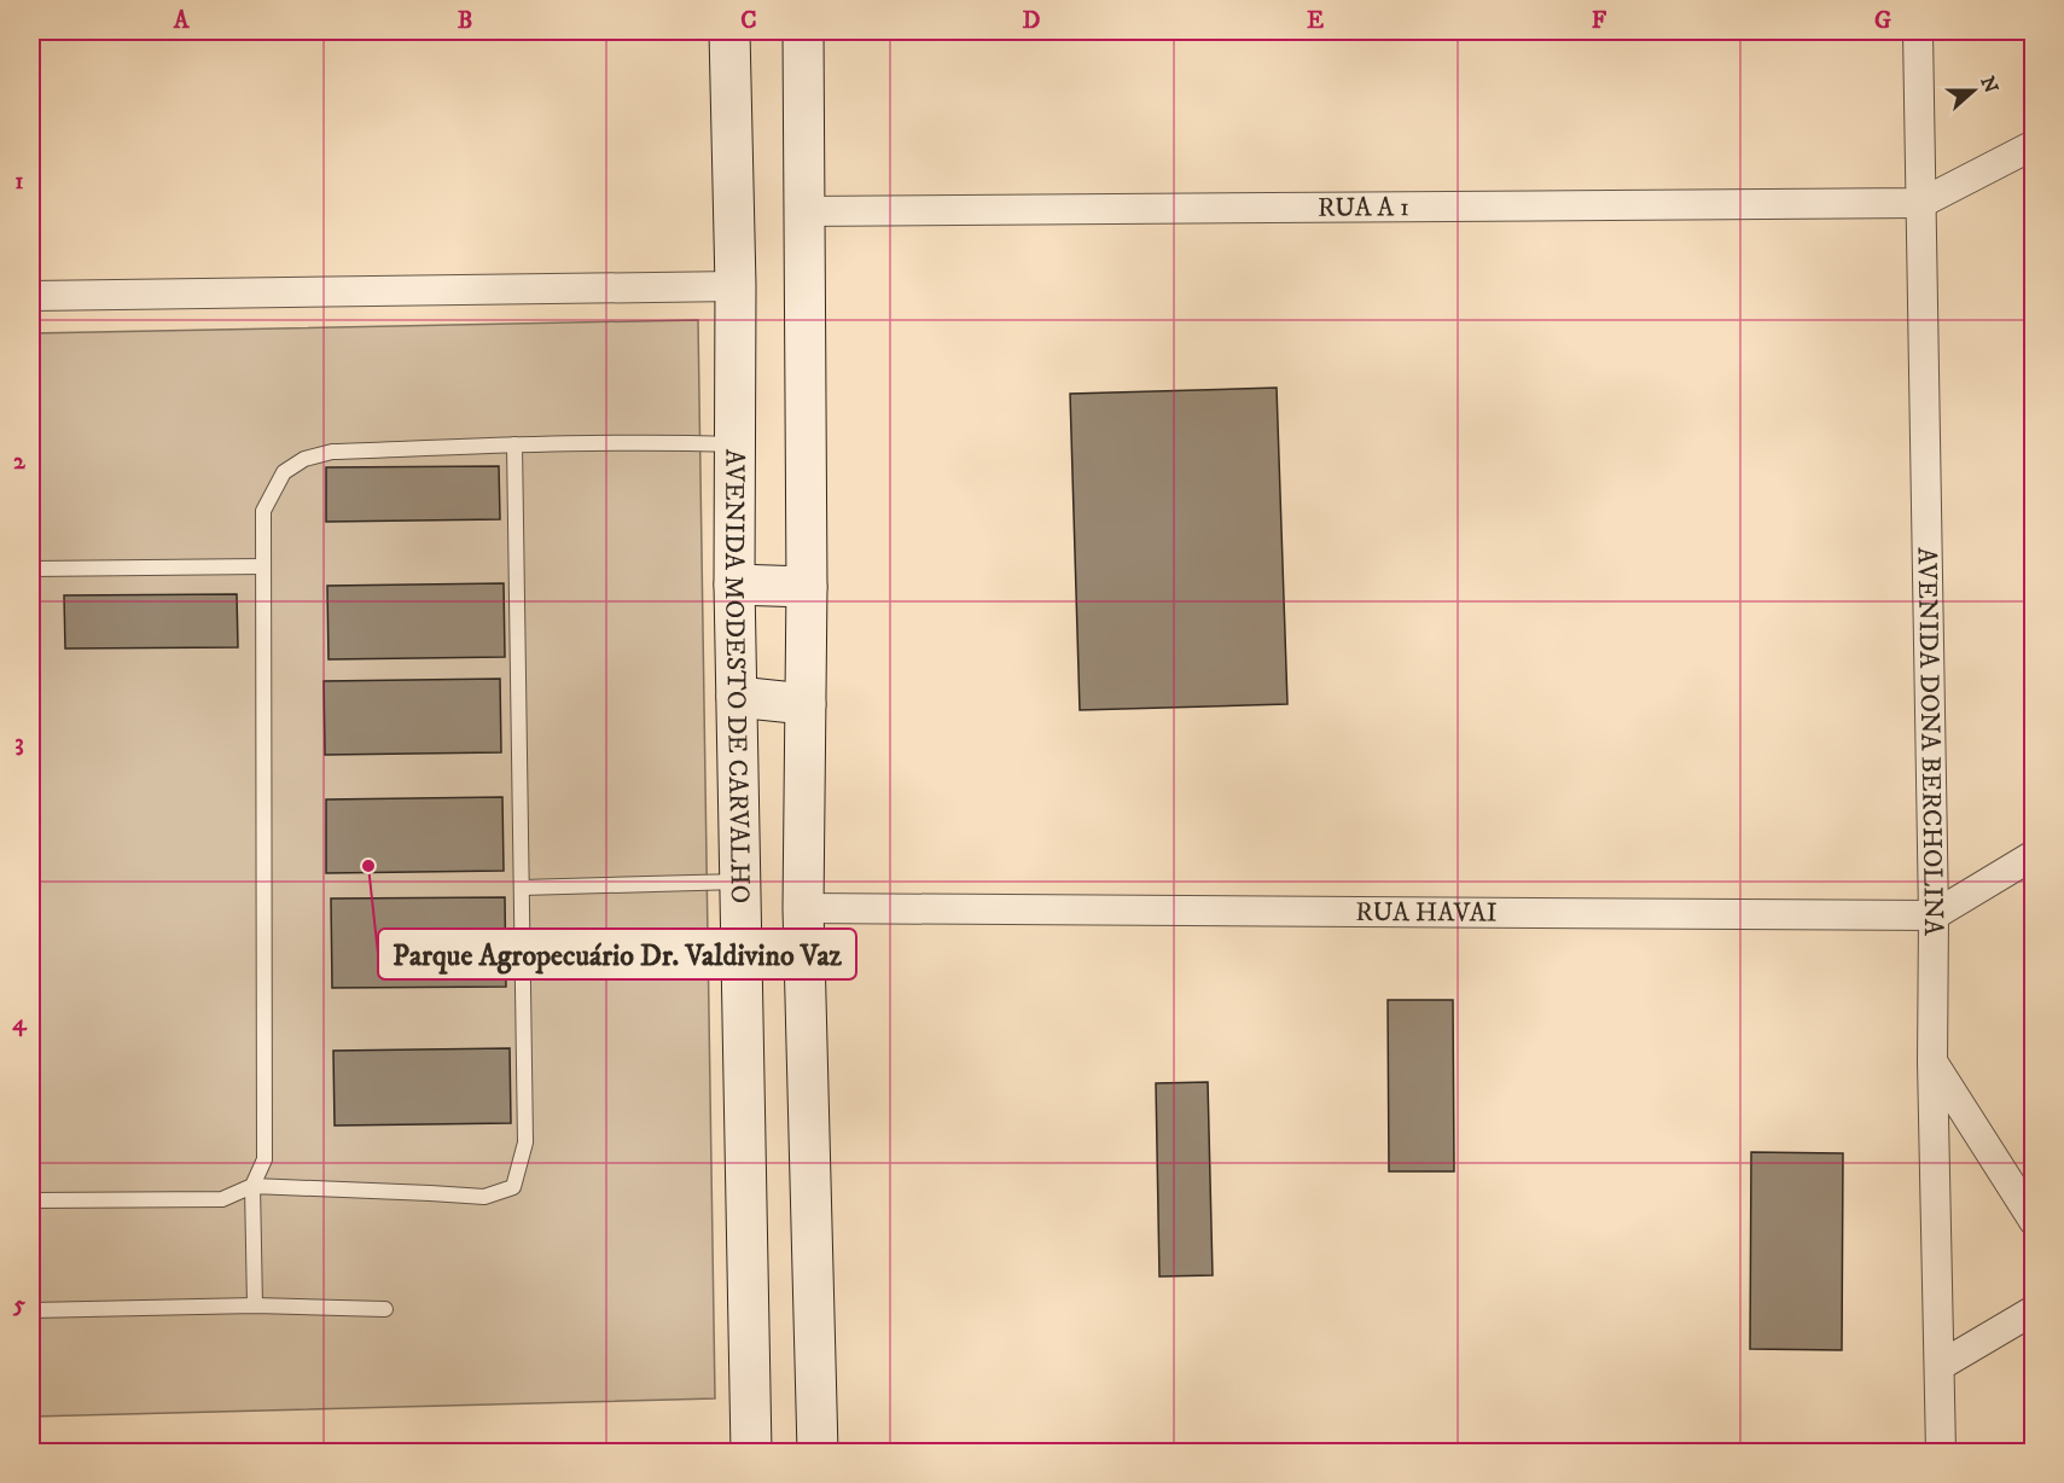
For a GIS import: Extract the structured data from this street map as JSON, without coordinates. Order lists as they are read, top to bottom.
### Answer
{
  "streets": {
    "main road": ["AVENIDA MODESTO DE CARVALHO"],
    "street": ["RUA A 1", "AVENIDA DONA BERCHOLINA", "RUA HAVAI"]
  },
  "crossings": [
    ["RUA A 1", "AVENIDA DONA BERCHOLINA"],
    ["AVENIDA DONA BERCHOLINA", "RUA HAVAI"]
  ],
  "places": ["Parque Agropecuário Dr. Valdivino Vaz"],
  "north": "right",
  "grid": {
    "columns": [
      "A",
      "B",
      "C",
      "D",
      "E",
      "F",
      "G"
    ],
    "rows": [
      "1",
      "2",
      "3",
      "4",
      "5"
    ]
  }
}
